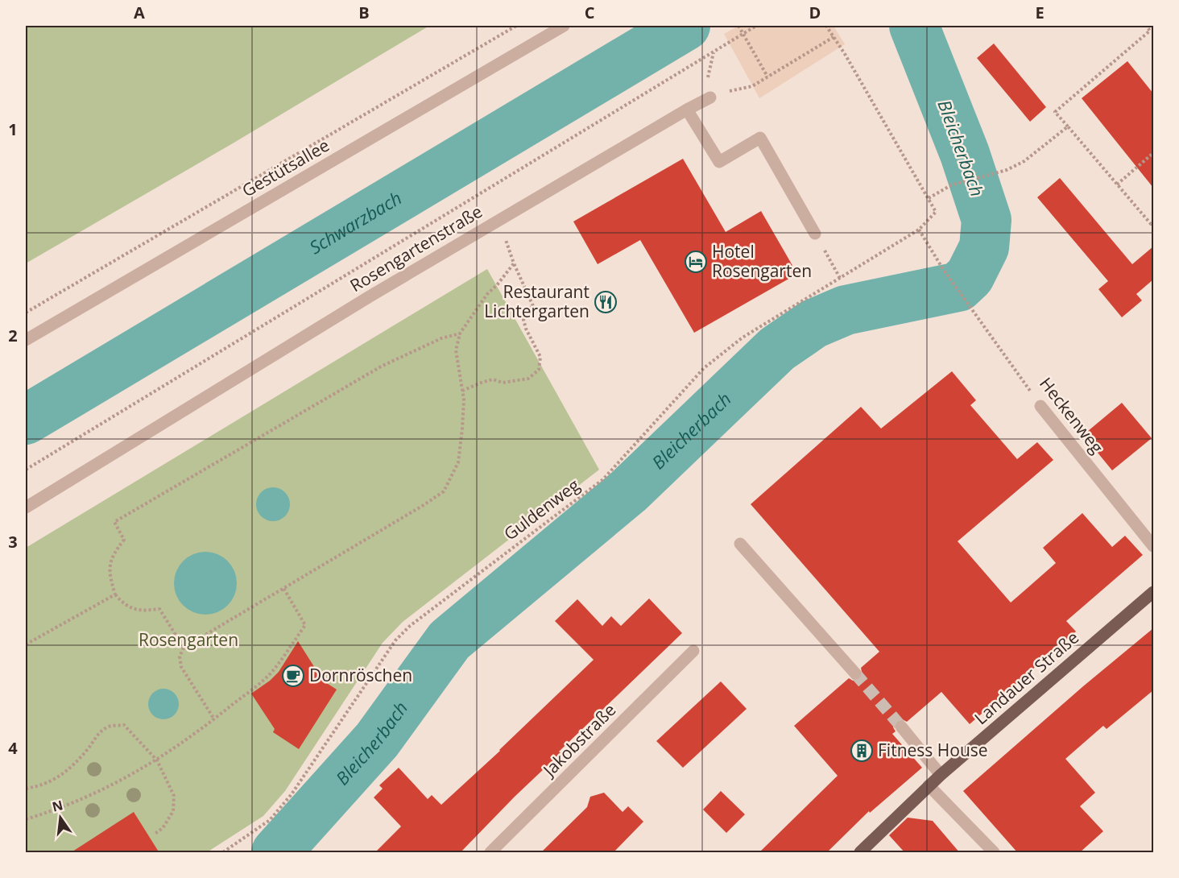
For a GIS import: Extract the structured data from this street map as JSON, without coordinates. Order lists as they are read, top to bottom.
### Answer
{
  "streets": {
    "main road": ["Landauer Straße"],
    "street": [
      "Gestütsallee",
      "Rosengartenstraße",
      "Heckenweg",
      "Jakobstraße"
    ],
    "path": ["Guldenweg"]
  },
  "crossings": [
    ["Heckenweg", "Guldenweg"]
  ],
  "water": ["Bleicherbach", "Schwarzbach"],
  "parks": ["Rosengarten"],
  "places": {
    "hotel": ["Hotel Rosengarten"],
    "restaurant": ["Restaurant Lichtergarten"],
    "cafe": ["Dornröschen"],
    "building": ["Fitness House"]
  },
  "north": "top",
  "grid": {
    "columns": [
      "A",
      "B",
      "C",
      "D",
      "E"
    ],
    "rows": [
      "1",
      "2",
      "3",
      "4"
    ]
  }
}
